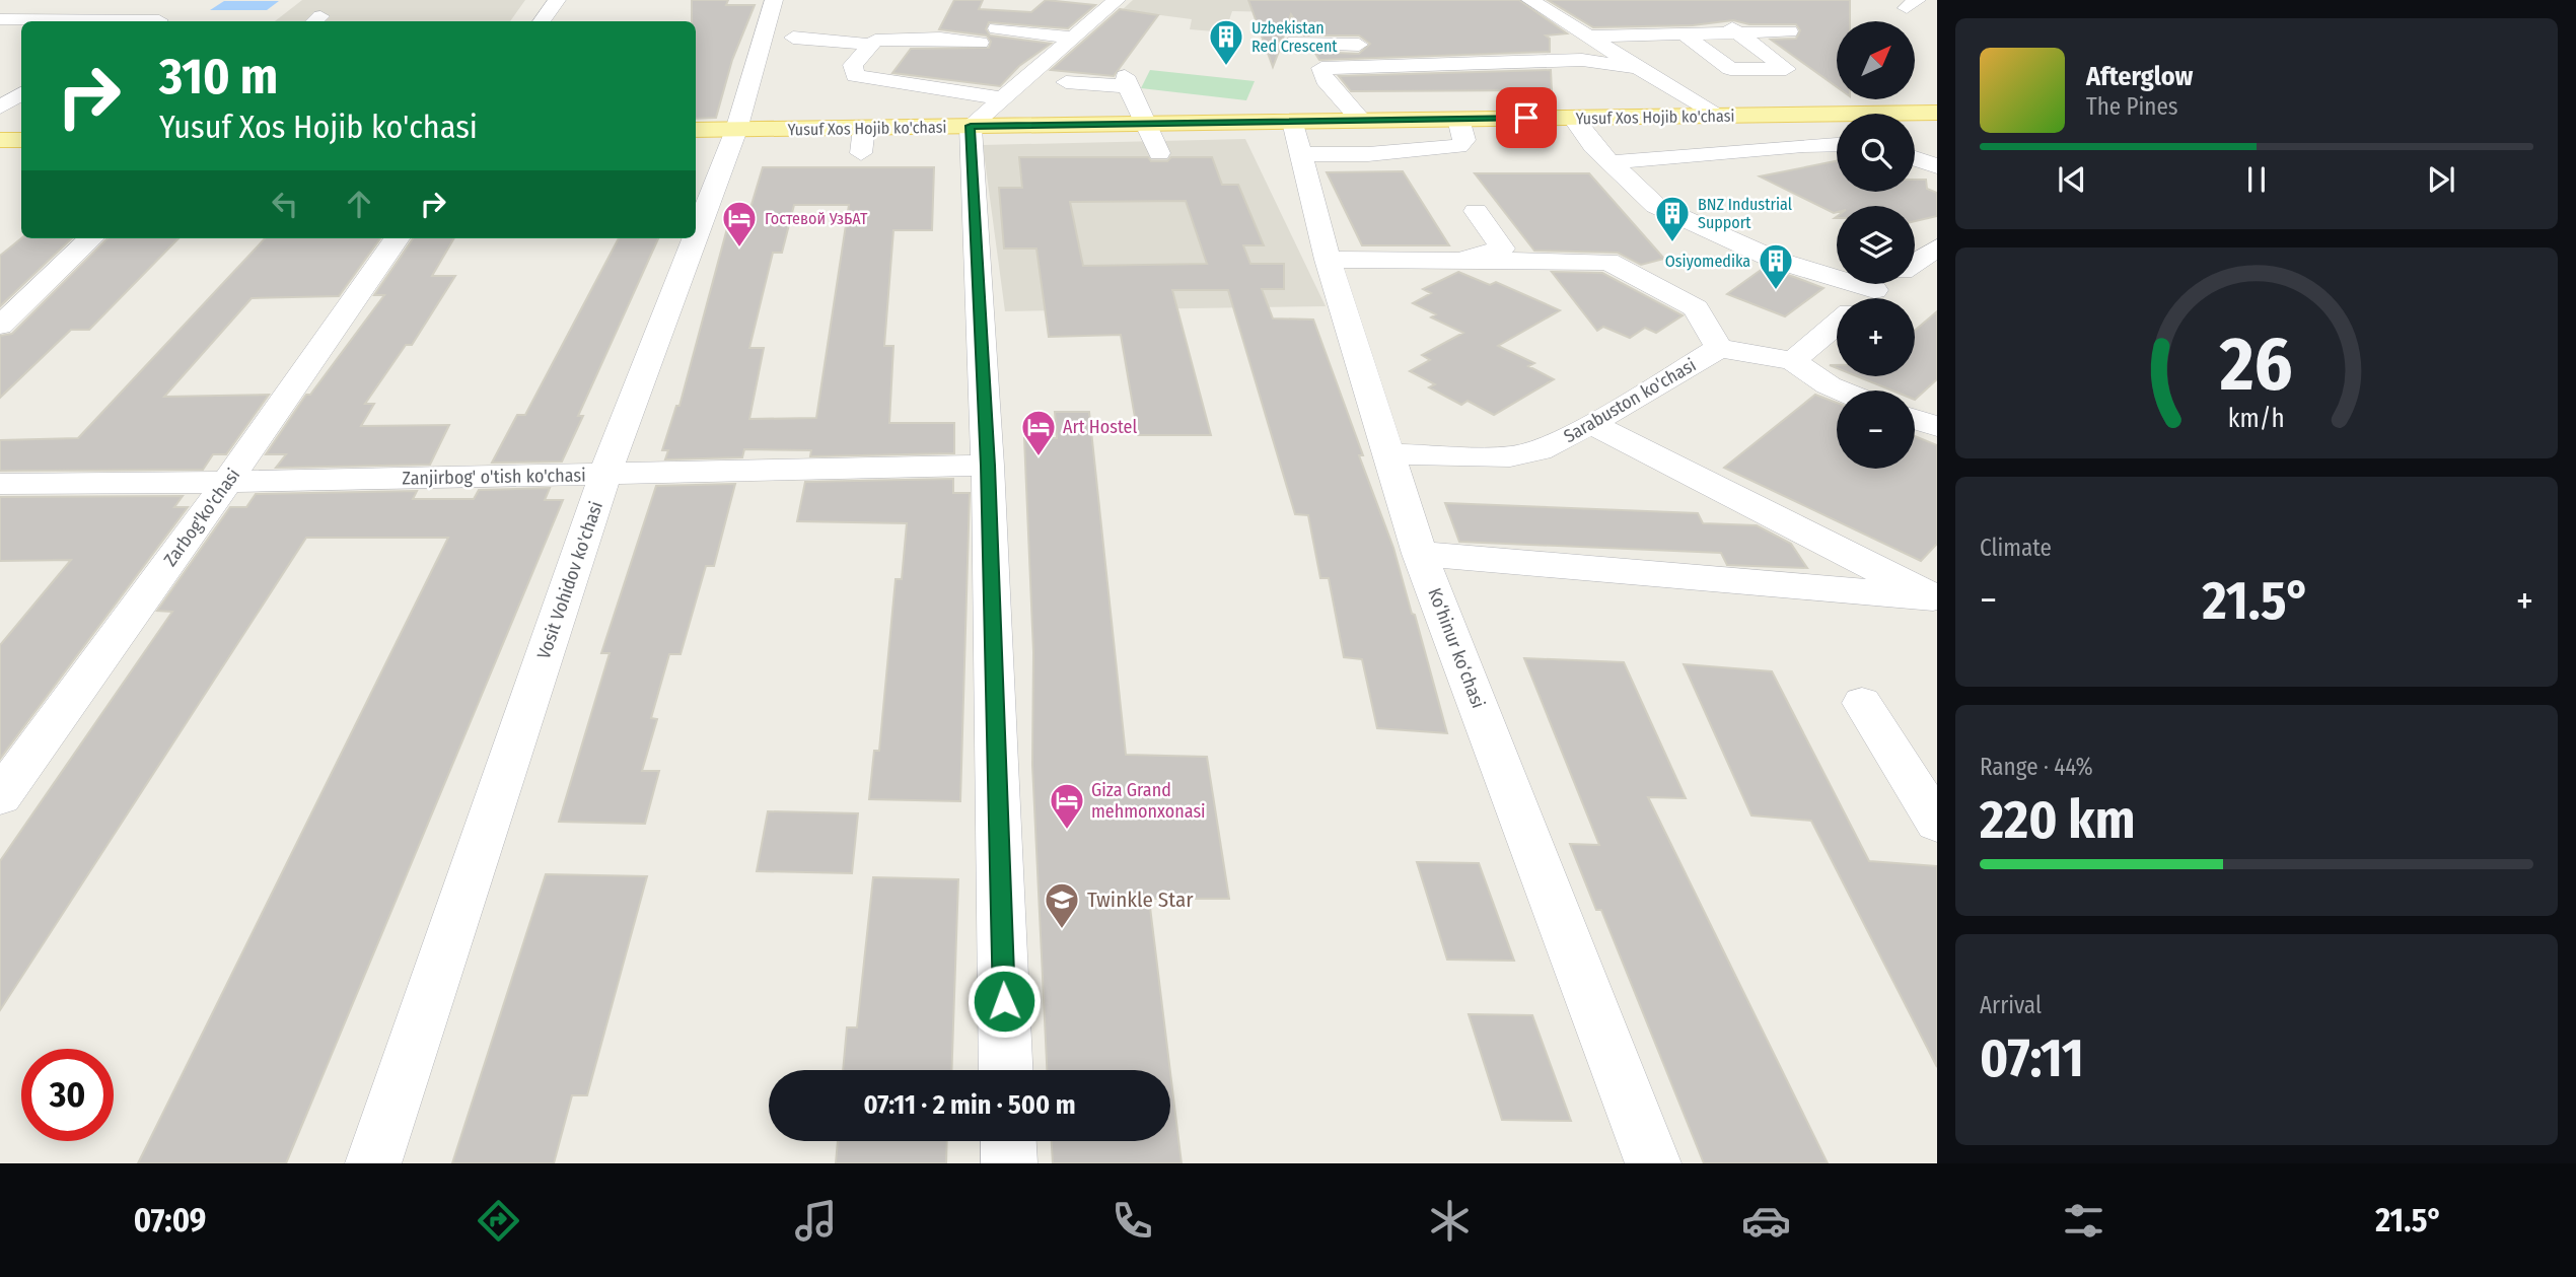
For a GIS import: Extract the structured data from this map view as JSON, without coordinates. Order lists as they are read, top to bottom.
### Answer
{
  "streets": {
    "main road": ["Yusuf Xos Hojib ko'chasi"],
    "street": [
      "Sarabuston ko'chasi",
      "Zanjirbog' o'tish ko'chasi",
      "Zarbog'ko'chasi",
      "Vosit Vohidov ko'chasi",
      "Ko‘hinur ko‘chasi"
    ]
  },
  "crossings": [
    ["Yusuf Xos Hojib ko'chasi", "Vosit Vohidov ko'chasi"],
    ["Yusuf Xos Hojib ko'chasi", "Ko‘hinur ko‘chasi"],
    ["Sarabuston ko'chasi", "Ko‘hinur ko‘chasi"],
    ["Zanjirbog' o'tish ko'chasi", "Zarbog'ko'chasi"],
    ["Zanjirbog' o'tish ko'chasi", "Vosit Vohidov ko'chasi"]
  ],
  "places": {
    "building": ["Uzbekistan Red Crescent", "BNZ Industrial Support", "Osiyomedika"],
    "hotel": ["Гостевой УзБАТ", "Art Hostel", "Giza Grand mehmonxonasi"],
    "school or university": ["Twinkle Star"]
  },
  "north": "top right",
  "page": {
    "map_buttons": ["+", "−"],
    "turn": ["310 m", "Yusuf Xos Hojib ko'chasi"],
    "song": ["Afterglow", "The Pines"],
    "tile": [
      "Climate",
      ["Range · 44%", "220 km"],
      ["Arrival", "07:11"]
    ],
    "heat": ["−", "21.5°", "+"],
    "limit": "30",
    "trip": "07:11 · 2 min · 500 m",
    "tabs": ["07:09", "21.5°"],
    "gauge": ["26", "km/h"]
  }
}
